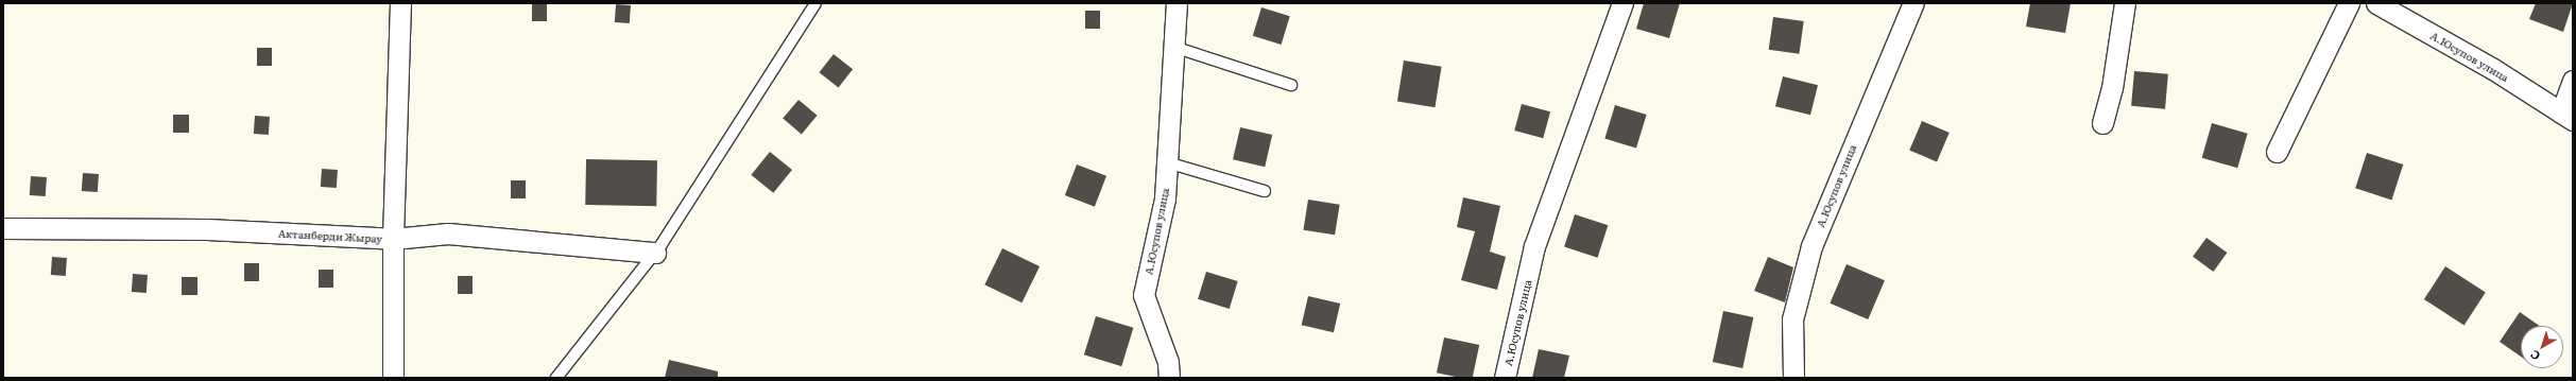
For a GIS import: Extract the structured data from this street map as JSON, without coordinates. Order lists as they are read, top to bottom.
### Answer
{
  "streets": {
    "street": ["А.Юсупов улица", "Актанберди Жырау"]
  },
  "north": "bottom left"
}
